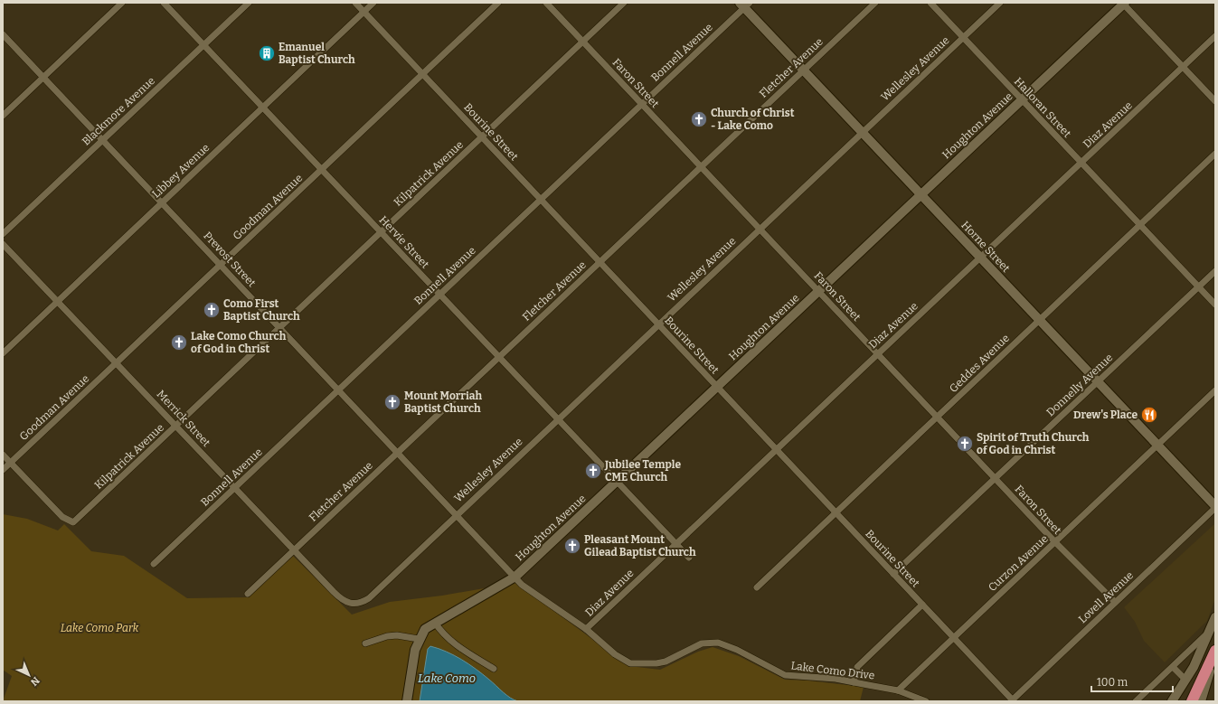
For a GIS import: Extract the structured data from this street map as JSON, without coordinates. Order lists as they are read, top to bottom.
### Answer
{
  "streets": {
    "street": [
      "Bonnell Avenue",
      "Fletcher Avenue",
      "Wellesley Avenue",
      "Faron Street",
      "Halloran Street",
      "Blackmore Avenue",
      "Diaz Avenue",
      "Houghton Avenue",
      "Bourine Street",
      "Libbey Avenue",
      "Kilpatrick Avenue",
      "Goodman Avenue",
      "Hervie Street",
      "Horne Street",
      "Prevost Street",
      "Geddes Avenue",
      "Donnelly Avenue",
      "Merrick Street",
      "Curzon Avenue",
      "Lovell Avenue",
      "Lake Como Drive"
    ]
  },
  "crossings": [
    ["Bonnell Avenue", "Faron Street"],
    ["Bonnell Avenue", "Bourine Street"],
    ["Bonnell Avenue", "Hervie Street"],
    ["Bonnell Avenue", "Horne Street"],
    ["Bonnell Avenue", "Prevost Street"],
    ["Bonnell Avenue", "Merrick Street"],
    ["Fletcher Avenue", "Faron Street"],
    ["Fletcher Avenue", "Bourine Street"],
    ["Fletcher Avenue", "Hervie Street"],
    ["Fletcher Avenue", "Horne Street"],
    ["Fletcher Avenue", "Prevost Street"],
    ["Fletcher Avenue", "Merrick Street"],
    ["Wellesley Avenue", "Faron Street"],
    ["Wellesley Avenue", "Halloran Street"],
    ["Wellesley Avenue", "Bourine Street"],
    ["Wellesley Avenue", "Hervie Street"],
    ["Wellesley Avenue", "Horne Street"],
    ["Wellesley Avenue", "Prevost Street"],
    ["Wellesley Avenue", "Merrick Street"],
    ["Faron Street", "Diaz Avenue"],
    ["Faron Street", "Houghton Avenue"],
    ["Faron Street", "Kilpatrick Avenue"],
    ["Faron Street", "Geddes Avenue"],
    ["Faron Street", "Donnelly Avenue"],
    ["Faron Street", "Curzon Avenue"],
    ["Faron Street", "Lovell Avenue"],
    ["Halloran Street", "Diaz Avenue"],
    ["Halloran Street", "Houghton Avenue"],
    ["Halloran Street", "Geddes Avenue"],
    ["Halloran Street", "Donnelly Avenue"],
    ["Blackmore Avenue", "Hervie Street"],
    ["Blackmore Avenue", "Prevost Street"],
    ["Diaz Avenue", "Bourine Street"],
    ["Diaz Avenue", "Hervie Street"],
    ["Diaz Avenue", "Horne Street"],
    ["Diaz Avenue", "Lake Como Drive"],
    ["Houghton Avenue", "Bourine Street"],
    ["Houghton Avenue", "Hervie Street"],
    ["Houghton Avenue", "Horne Street"],
    ["Houghton Avenue", "Prevost Street"],
    ["Houghton Avenue", "Lake Como Drive"],
    ["Bourine Street", "Libbey Avenue"],
    ["Bourine Street", "Kilpatrick Avenue"],
    ["Bourine Street", "Goodman Avenue"],
    ["Bourine Street", "Geddes Avenue"],
    ["Bourine Street", "Donnelly Avenue"],
    ["Bourine Street", "Curzon Avenue"],
    ["Bourine Street", "Lovell Avenue"],
    ["Libbey Avenue", "Hervie Street"],
    ["Libbey Avenue", "Prevost Street"],
    ["Libbey Avenue", "Merrick Street"],
    ["Kilpatrick Avenue", "Goodman Avenue"],
    ["Kilpatrick Avenue", "Hervie Street"],
    ["Kilpatrick Avenue", "Prevost Street"],
    ["Kilpatrick Avenue", "Merrick Street"],
    ["Goodman Avenue", "Hervie Street"],
    ["Goodman Avenue", "Prevost Street"],
    ["Goodman Avenue", "Merrick Street"],
    ["Horne Street", "Geddes Avenue"],
    ["Horne Street", "Donnelly Avenue"],
    ["Horne Street", "Curzon Avenue"],
    ["Horne Street", "Lovell Avenue"],
    ["Prevost Street", "Lake Como Drive"],
    ["Curzon Avenue", "Lake Como Drive"]
  ],
  "water": ["Lake Como"],
  "parks": ["Lake Como Park"],
  "places": {
    "building": ["Emanuel Baptist Church"],
    "church": [
      "Church of Christ - Lake Como",
      "Como First Baptist Church",
      "Lake Como Church of God in Christ",
      "Mount Morriah Baptist Church",
      "Spirit of Truth Church of God in Christ",
      "Jubilee Temple CME Church",
      "Pleasant Mount Gilead Baptist Church"
    ],
    "restaurant": ["Drew's Place"]
  },
  "scale_bar": "100 m",
  "north": "bottom right"
}
